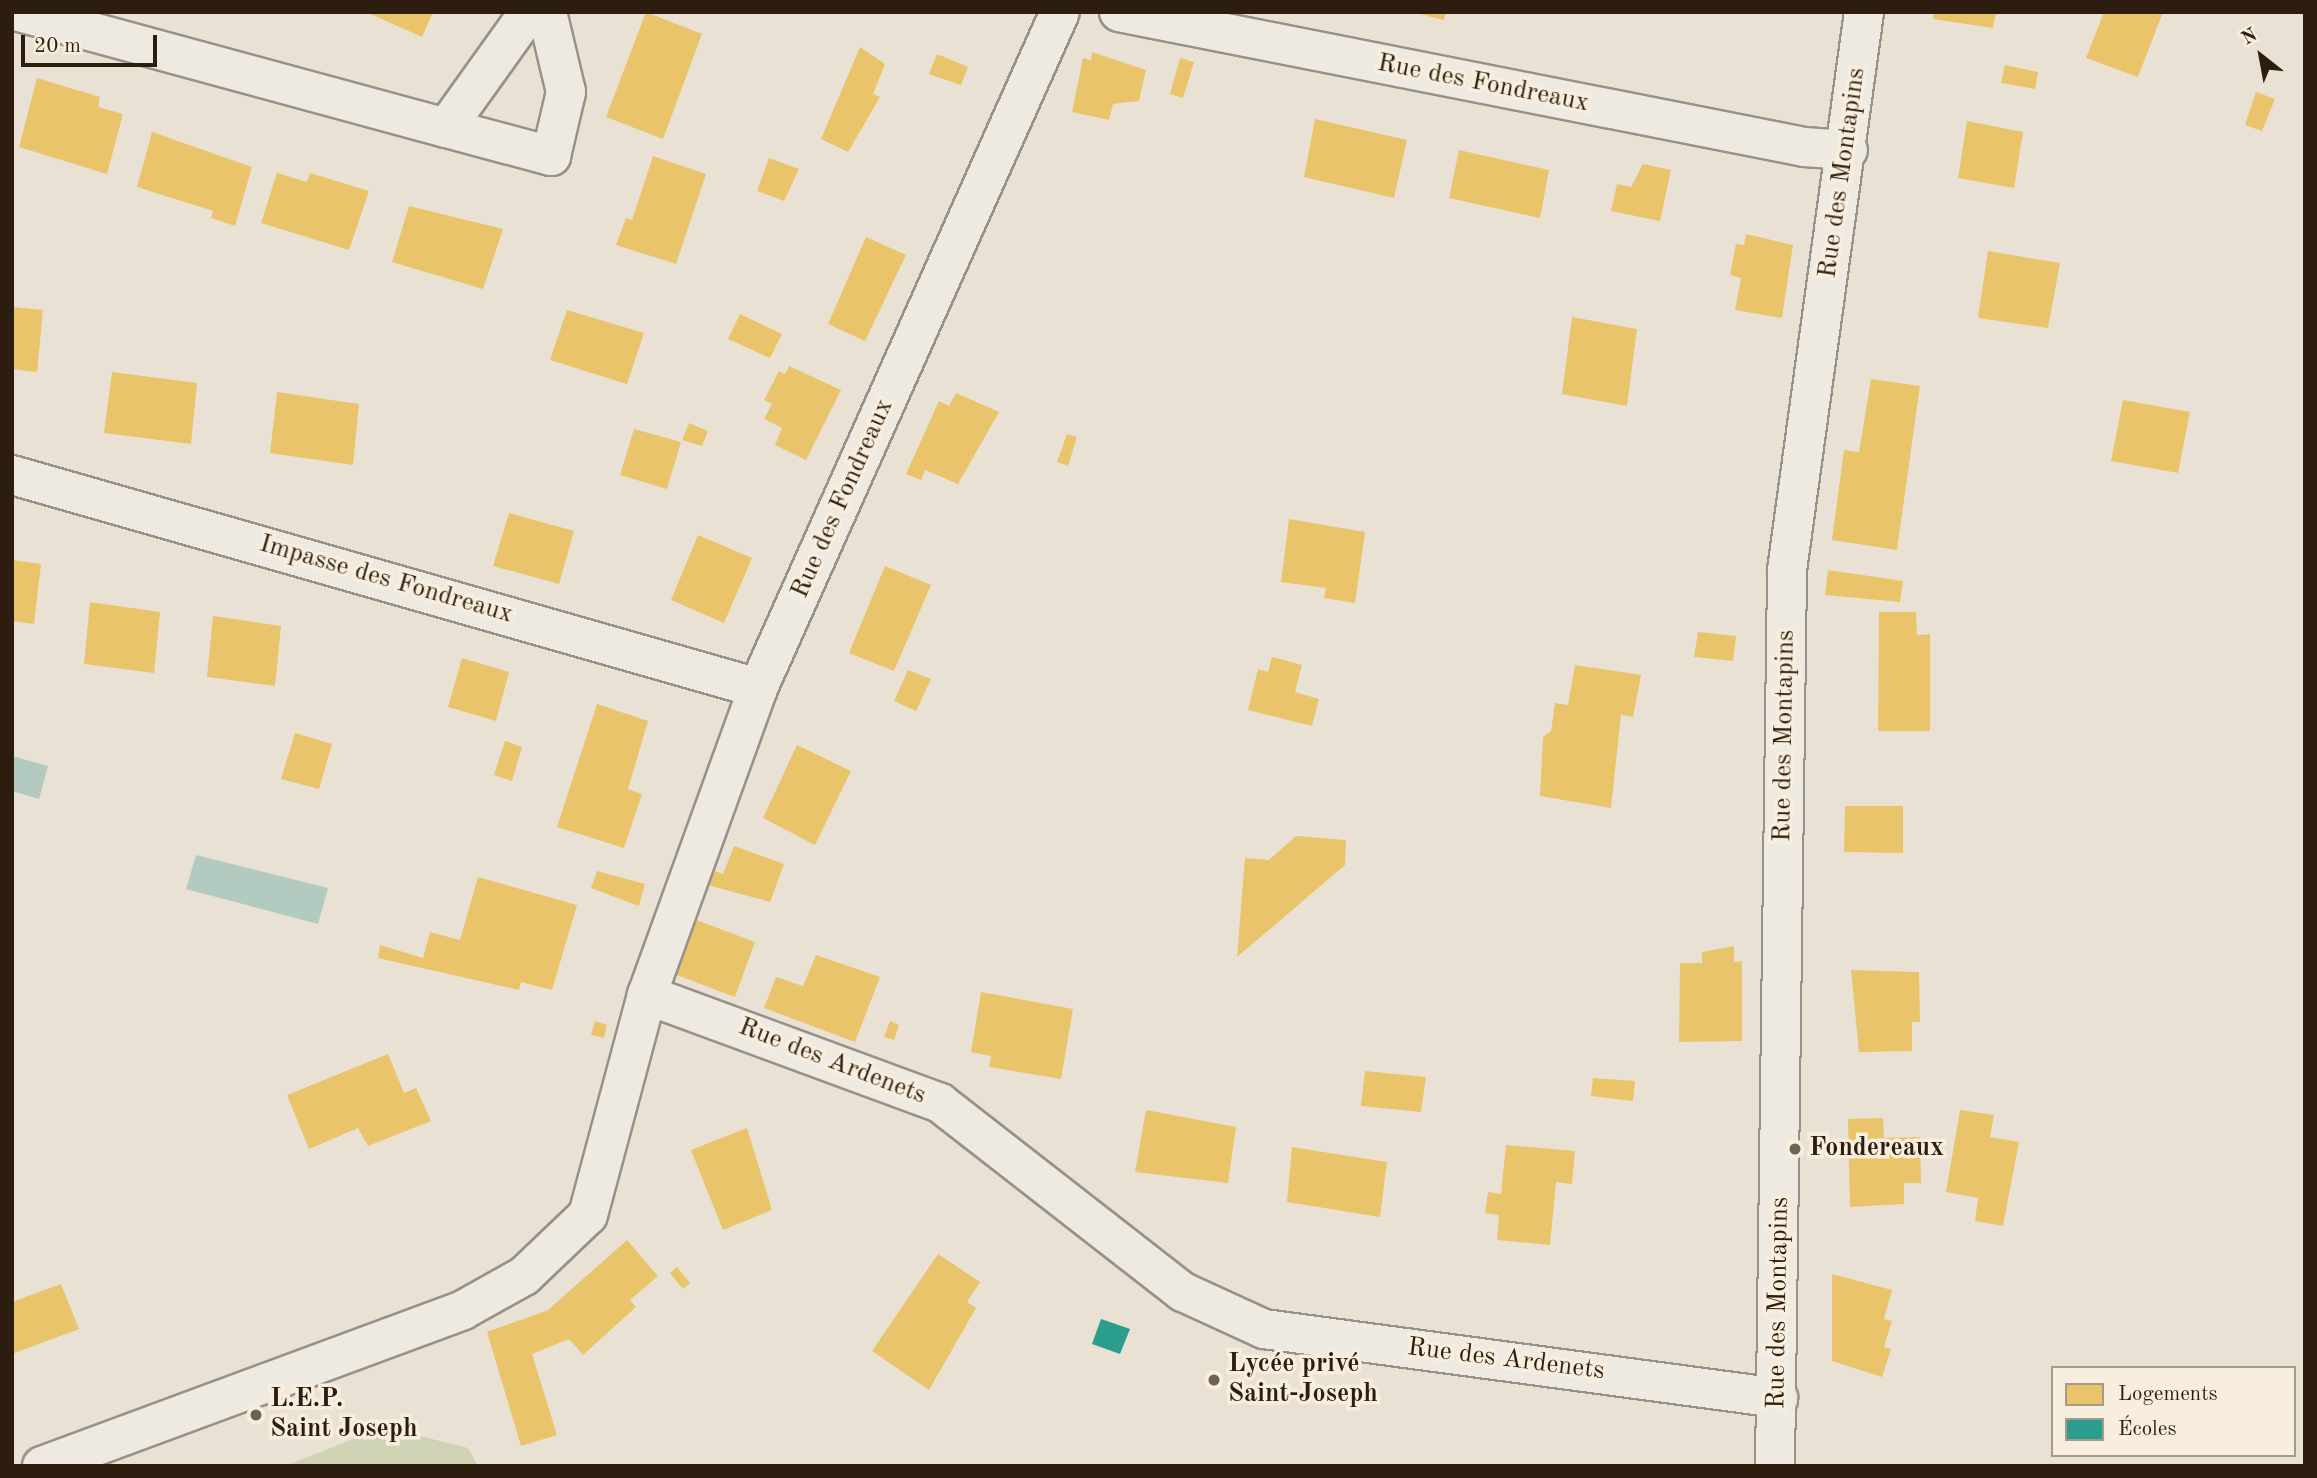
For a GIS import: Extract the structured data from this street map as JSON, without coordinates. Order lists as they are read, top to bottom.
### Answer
{
  "streets": {
    "street": [
      "Rue des Fondreaux",
      "Rue des Montapins",
      "Impasse des Fondreaux",
      "Rue des Ardenets"
    ]
  },
  "crossings": [
    ["Rue des Fondreaux", "Rue des Montapins"],
    ["Rue des Fondreaux", "Impasse des Fondreaux"],
    ["Rue des Fondreaux", "Rue des Ardenets"],
    ["Rue des Montapins", "Rue des Ardenets"]
  ],
  "places": ["Fondereaux", "Lycée privé Saint-Joseph", "L.E.P. Saint Joseph"],
  "legend": ["Logements", "Écoles"],
  "scale_bar": "20 m",
  "north": "top left"
}
